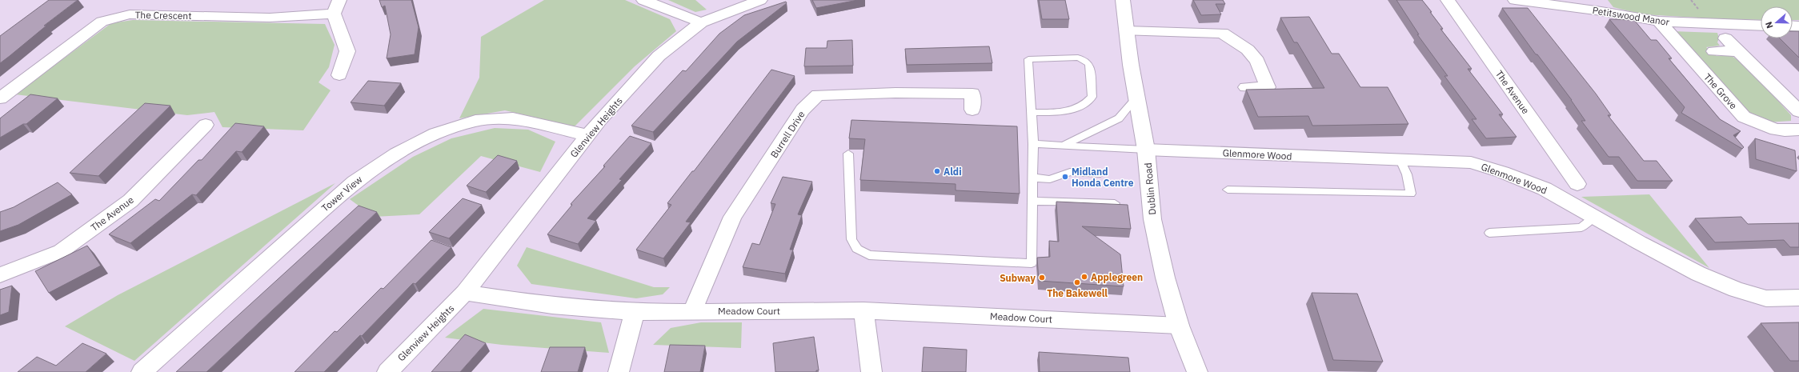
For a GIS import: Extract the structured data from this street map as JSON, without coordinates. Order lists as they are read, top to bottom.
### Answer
{
  "streets": {
    "street": [
      "The Crescent",
      "Petitswood Manor",
      "The Grove",
      "The Avenue",
      "Glenview Heights",
      "Burrell Drive",
      "Glenmore Wood",
      "Dublin Road",
      "Tower View",
      "Meadow Court"
    ]
  },
  "crossings": [
    ["Petitswood Manor", "The Grove"],
    ["Glenview Heights", "Tower View"],
    ["Burrell Drive", "Meadow Court"],
    ["Glenmore Wood", "Dublin Road"],
    ["Dublin Road", "Meadow Court"]
  ],
  "places": [
    "Aldi",
    "Midland Honda Centre",
    "Applegreen",
    "Subway",
    "The Bakewell"
  ],
  "north": "left"
}
